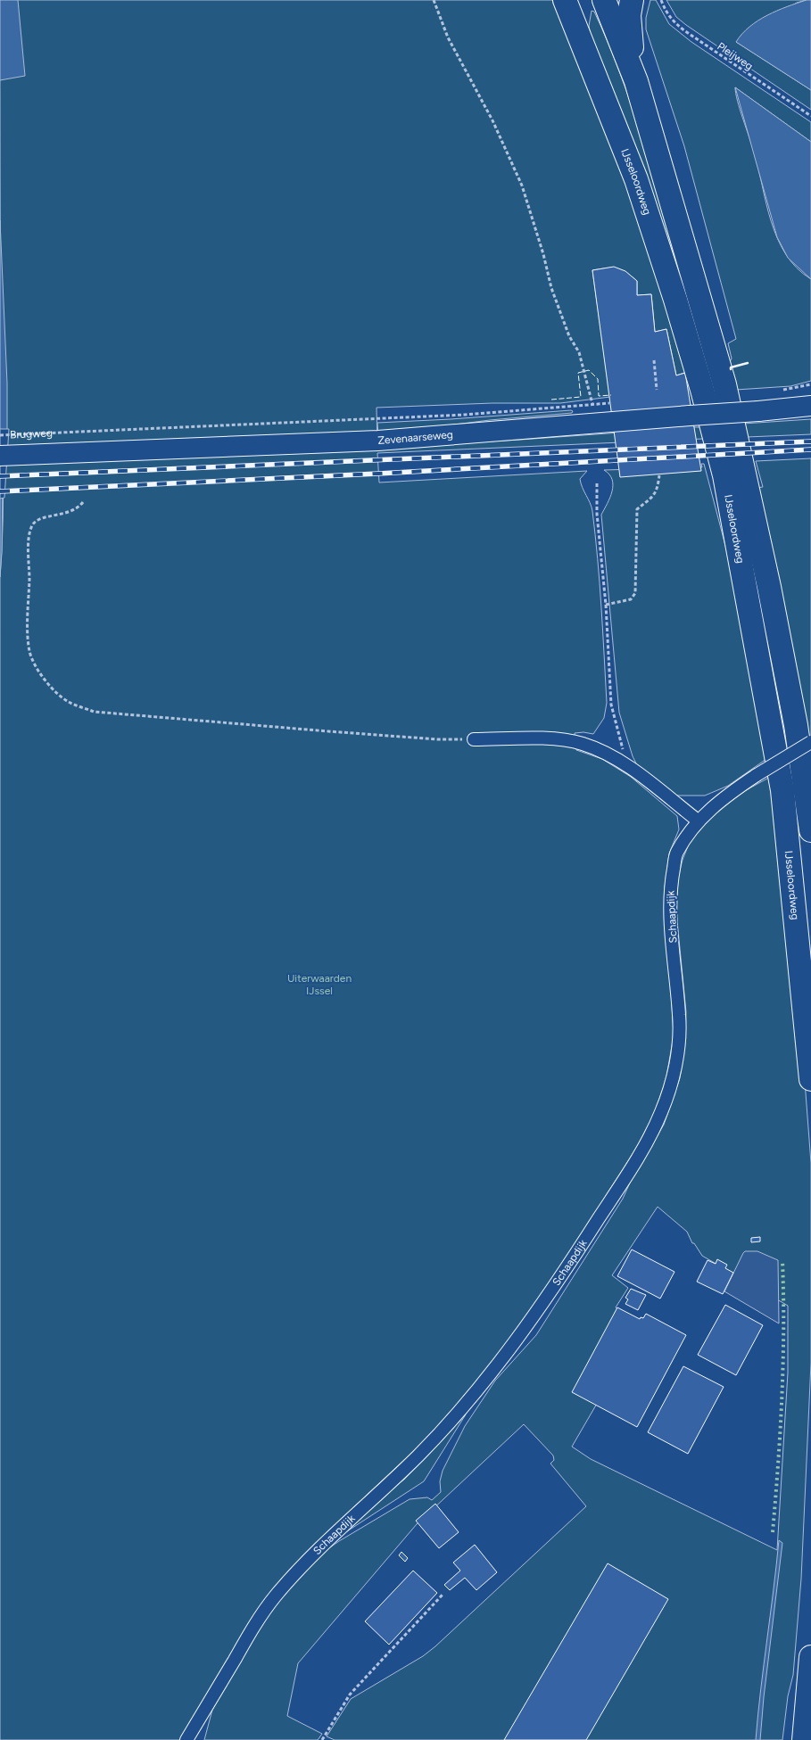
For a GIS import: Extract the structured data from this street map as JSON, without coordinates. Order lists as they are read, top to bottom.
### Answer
{
  "streets": {
    "highway": ["IJsseloordweg"],
    "main road": ["Brugweg", "Zevenaarseweg"],
    "street": ["Schaapdijk"],
    "path": ["Pleijweg"]
  },
  "crossings": [
    ["Brugweg", "Zevenaarseweg"]
  ],
  "parks": ["Uiterwaarden IJssel"]
}
